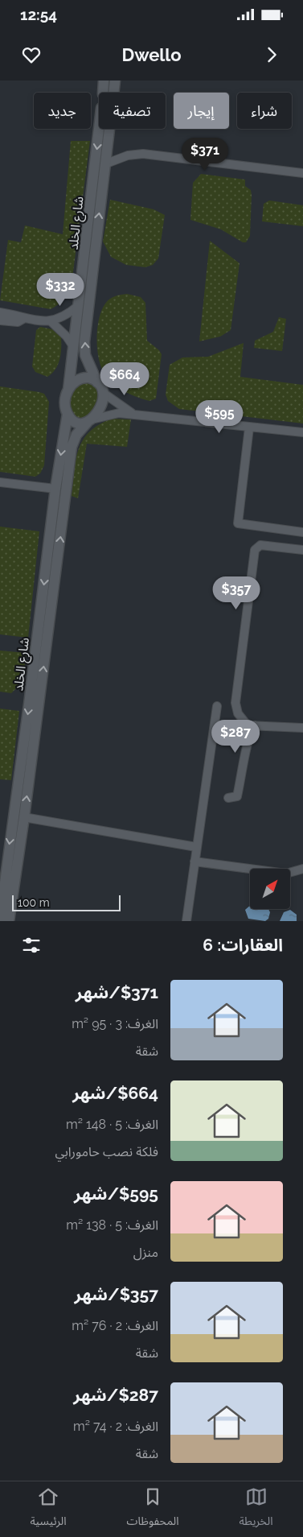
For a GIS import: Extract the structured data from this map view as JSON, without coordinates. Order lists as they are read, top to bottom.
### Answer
{
  "streets": {
    "main road": ["شارع الخلد"]
  },
  "scale_bar": "100 m",
  "north": "top right",
  "page": {
    "status": "12:54",
    "header": "Dwello",
    "chip": [
      "شراء",
      "إيجار",
      "تصفية",
      "جديد"
    ],
    "price": [
      "$371",
      "$332",
      "$664",
      "$595",
      "$357",
      "$287"
    ],
    "scale": "100 m",
    "heading": "العقارات: 6",
    "list": [
      {
        "name": "$371/شهر",
        "note": "الغرف: 3 · 95 m² · شقة"
      },
      {
        "name": "$664/شهر",
        "note": "الغرف: 5 · 148 m² · فلكة نصب حامورابي"
      },
      {
        "name": "$595/شهر",
        "note": "الغرف: 5 · 138 m² · منزل"
      },
      {
        "name": "$357/شهر",
        "note": "الغرف: 2 · 76 m² · شقة"
      },
      {
        "name": "$287/شهر",
        "note": "الغرف: 2 · 74 m² · شقة"
      }
    ],
    "tabs": ["الخريطة", "المحفوظات", "الرئيسية"]
  }
}
